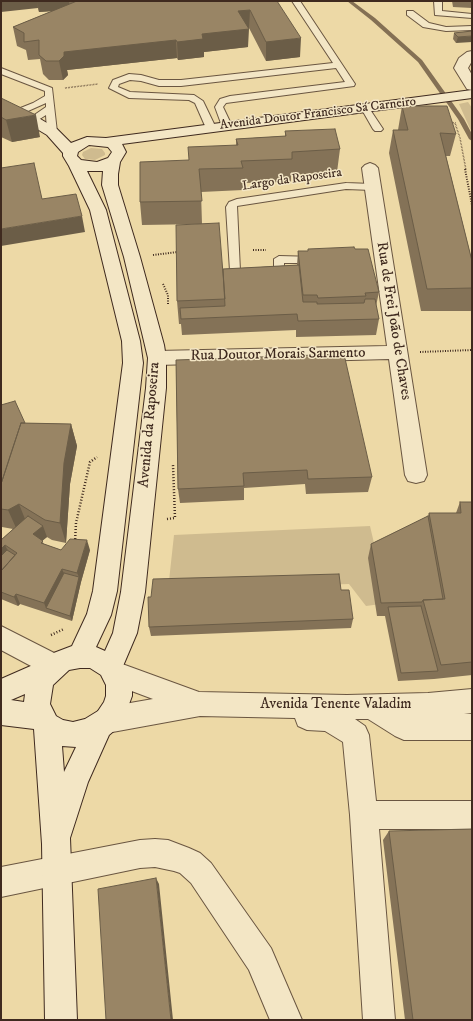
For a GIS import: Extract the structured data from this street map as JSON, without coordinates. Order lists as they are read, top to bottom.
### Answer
{
  "streets": {
    "main road": [
      "Avenida Doutor Francisco Sá Carneiro",
      "Rua de Frei João de Chaves",
      "Rua Doutor Morais Sarmento",
      "Avenida da Raposeira",
      "Avenida Tenente Valadim"
    ],
    "lane": ["Largo da Raposeira"]
  },
  "crossings": [
    ["Avenida Doutor Francisco Sá Carneiro", "Avenida da Raposeira"],
    ["Largo da Raposeira", "Rua de Frei João de Chaves"],
    ["Rua de Frei João de Chaves", "Rua Doutor Morais Sarmento"],
    ["Rua Doutor Morais Sarmento", "Avenida da Raposeira"],
    ["Avenida da Raposeira", "Avenida Tenente Valadim"]
  ]
}
